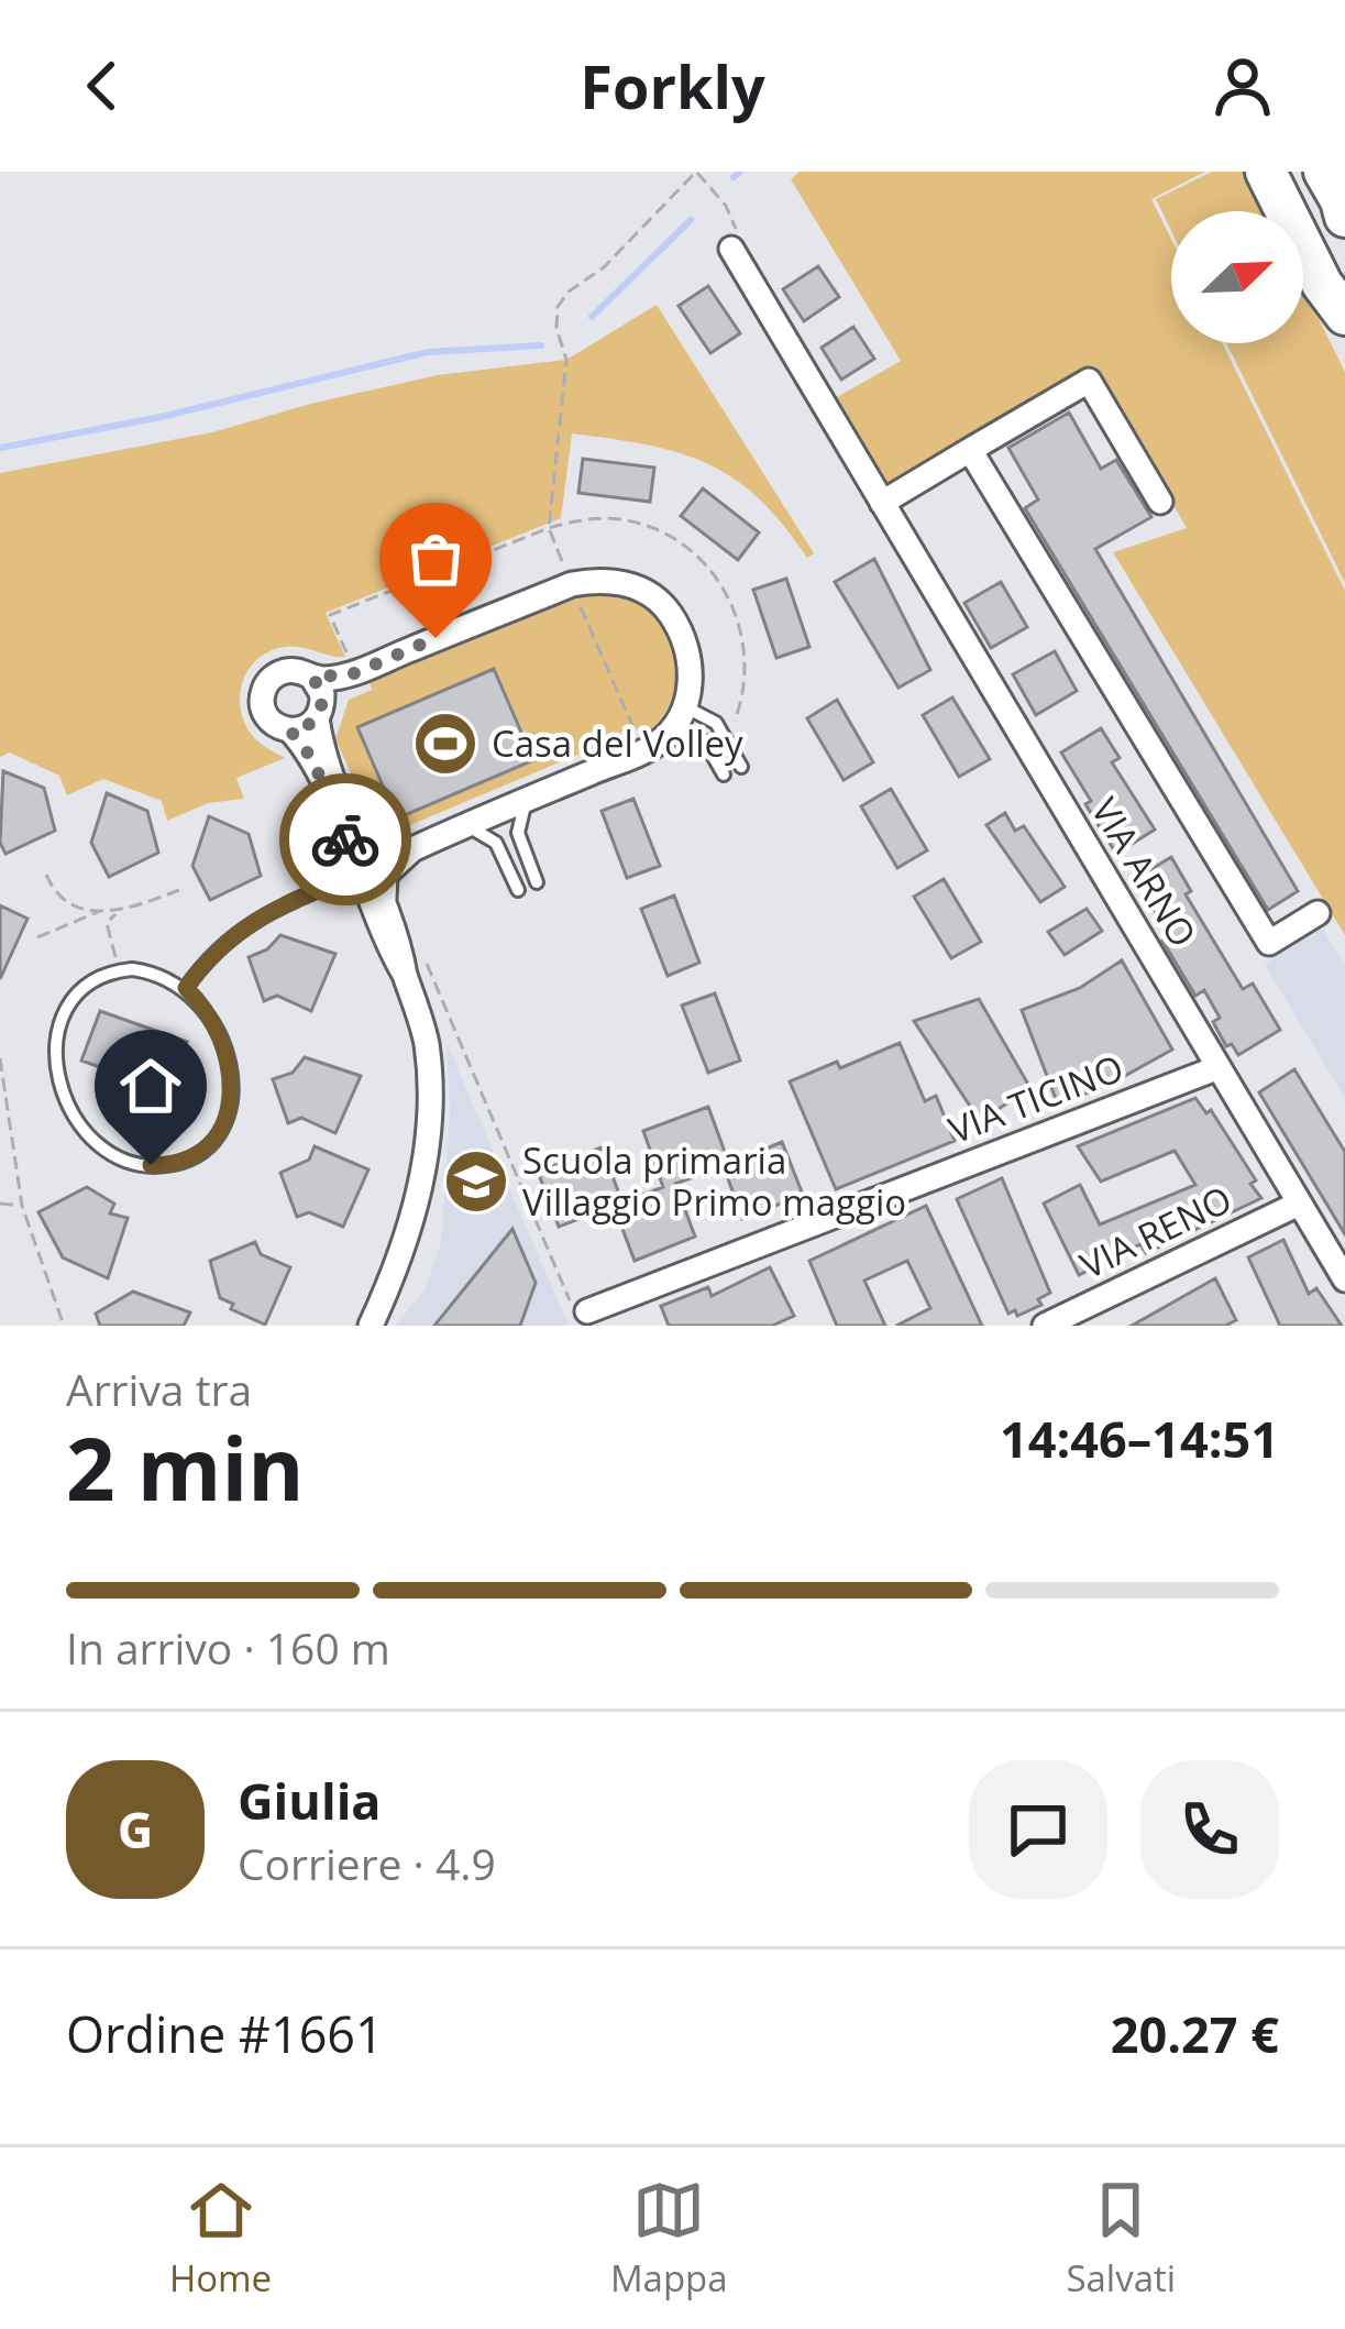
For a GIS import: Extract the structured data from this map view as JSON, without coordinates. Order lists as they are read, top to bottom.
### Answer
{
  "streets": {
    "street": ["VIA ARNO", "VIA TICINO", "VIA RENO"]
  },
  "crossings": [
    ["VIA ARNO", "VIA TICINO"],
    ["VIA ARNO", "VIA RENO"]
  ],
  "places": {
    "sports": ["Casa del Volley"],
    "school or university": ["Scuola primaria Villaggio Primo maggio"]
  },
  "north": "top right",
  "page": {
    "header": "Forkly",
    "heading": ["2 min", "Arriva tra", "14:46–14:51"],
    "panel": [
      "Giulia",
      "Corriere · 4.9",
      "Ordine #1661",
      "20.27 €"
    ],
    "bar": "In arrivo · 160 m",
    "round": "G",
    "tabs": ["Home", "Mappa", "Salvati"]
  }
}
